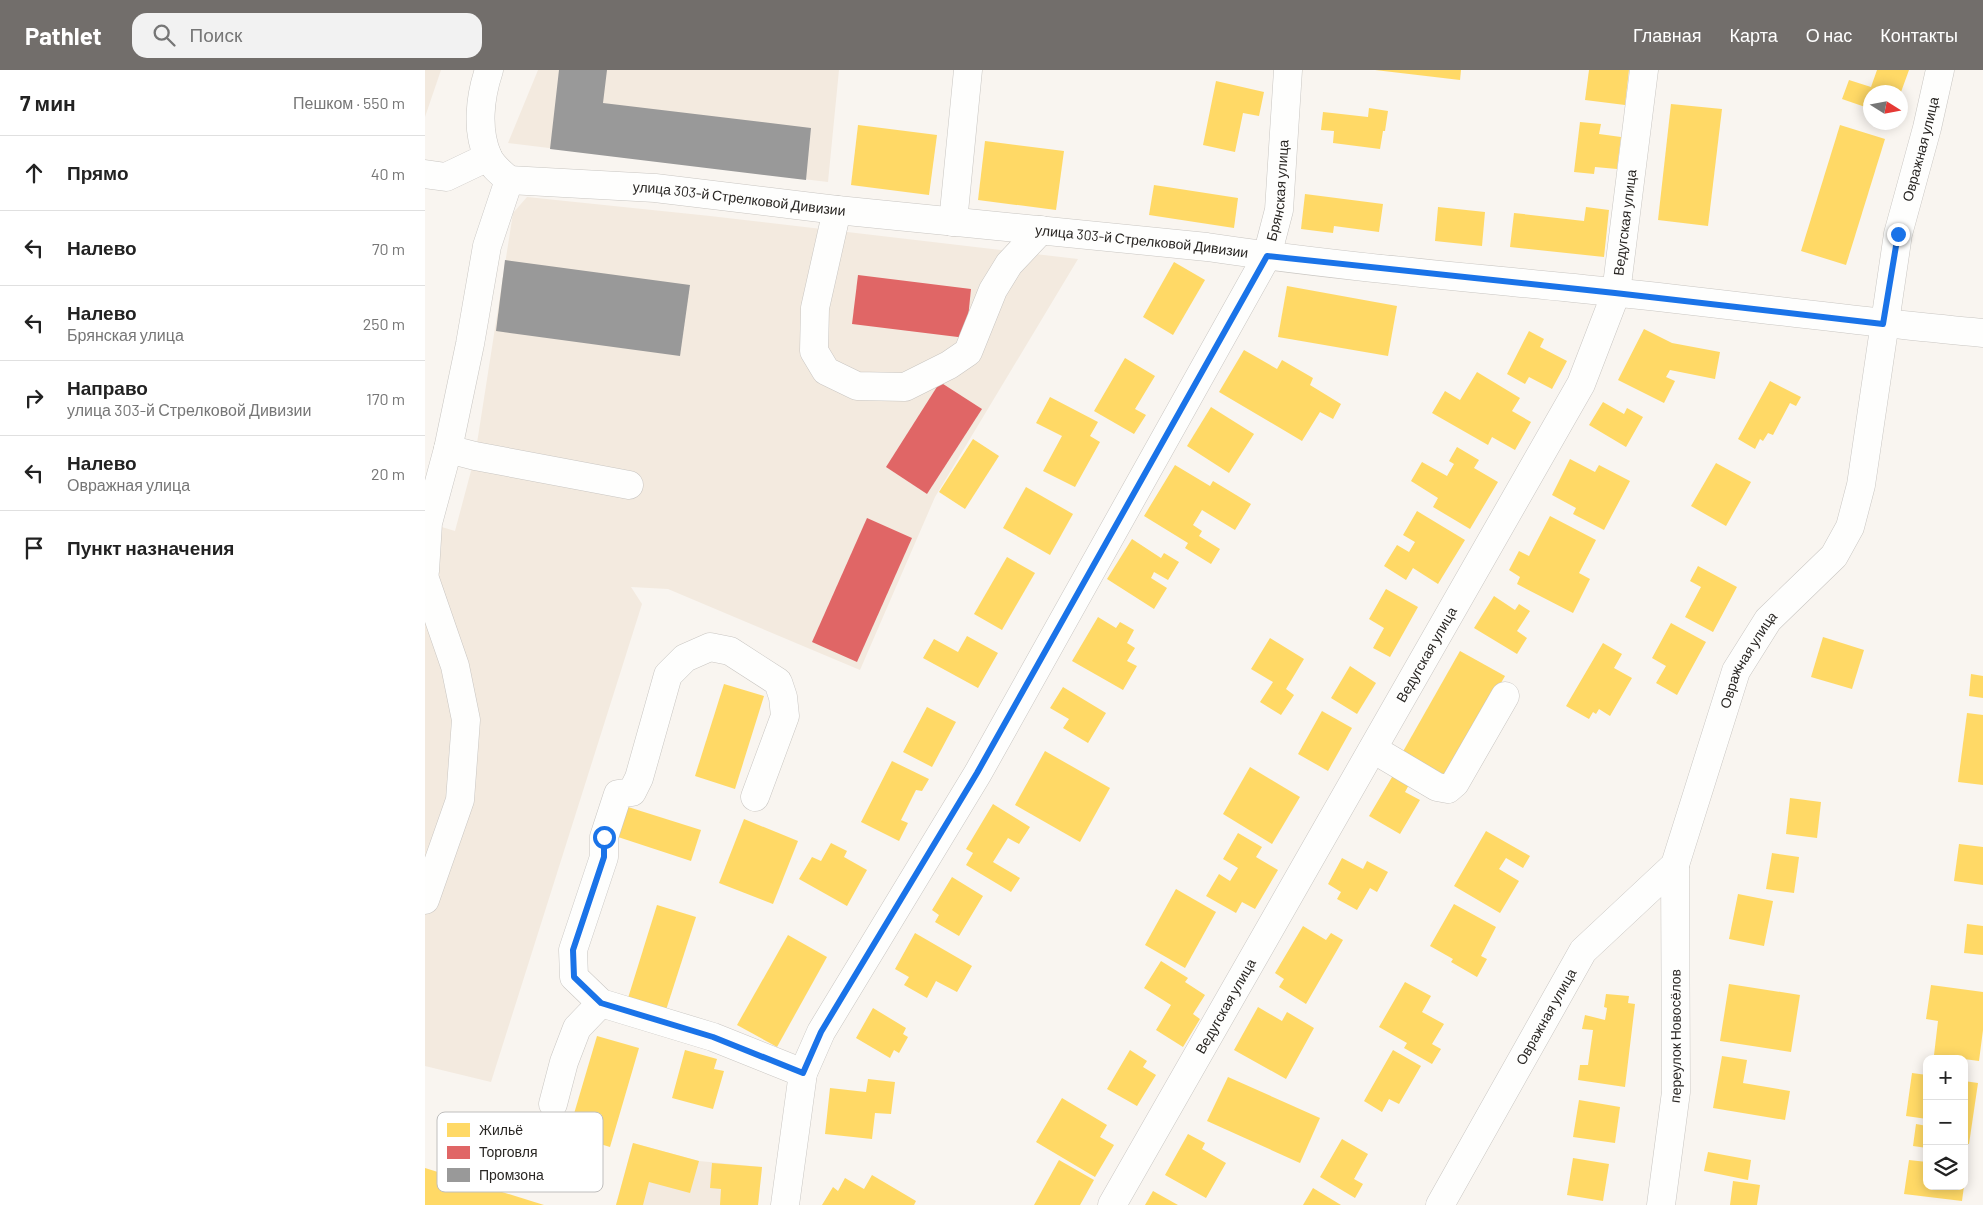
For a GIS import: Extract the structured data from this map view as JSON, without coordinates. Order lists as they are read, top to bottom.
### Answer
{
  "streets": {
    "street": [
      "Овражная улица",
      "Брянская улица",
      "улица 303-й Стрелковой Дивизии",
      "Ведугская улица",
      "переулок Новосёлов"
    ]
  },
  "crossings": [
    ["Овражная улица", "улица 303-й Стрелковой Дивизии"],
    ["Овражная улица", "переулок Новосёлов"],
    ["Брянская улица", "улица 303-й Стрелковой Дивизии"],
    ["улица 303-й Стрелковой Дивизии", "Ведугская улица"]
  ],
  "legend": ["Жильё", "Торговля", "Промзона"],
  "north": "right",
  "page": {
    "header": "Pathlet",
    "search": "Поиск",
    "nav": [
      "Главная",
      "Карта",
      "О нас",
      "Контакты"
    ],
    "heading": ["7 мин", "Пешком · 550 m"],
    "list": [
      ["Прямо", "40 m"],
      ["Налево", "70 m"],
      ["Налево", "Брянская улица", "250 m"],
      ["Направо", "улица 303-й Стрелковой Дивизии", "170 m"],
      ["Налево", "Овражная улица", "20 m"],
      "Пункт назначения"
    ],
    "map_buttons": ["+", "−"]
  }
}
